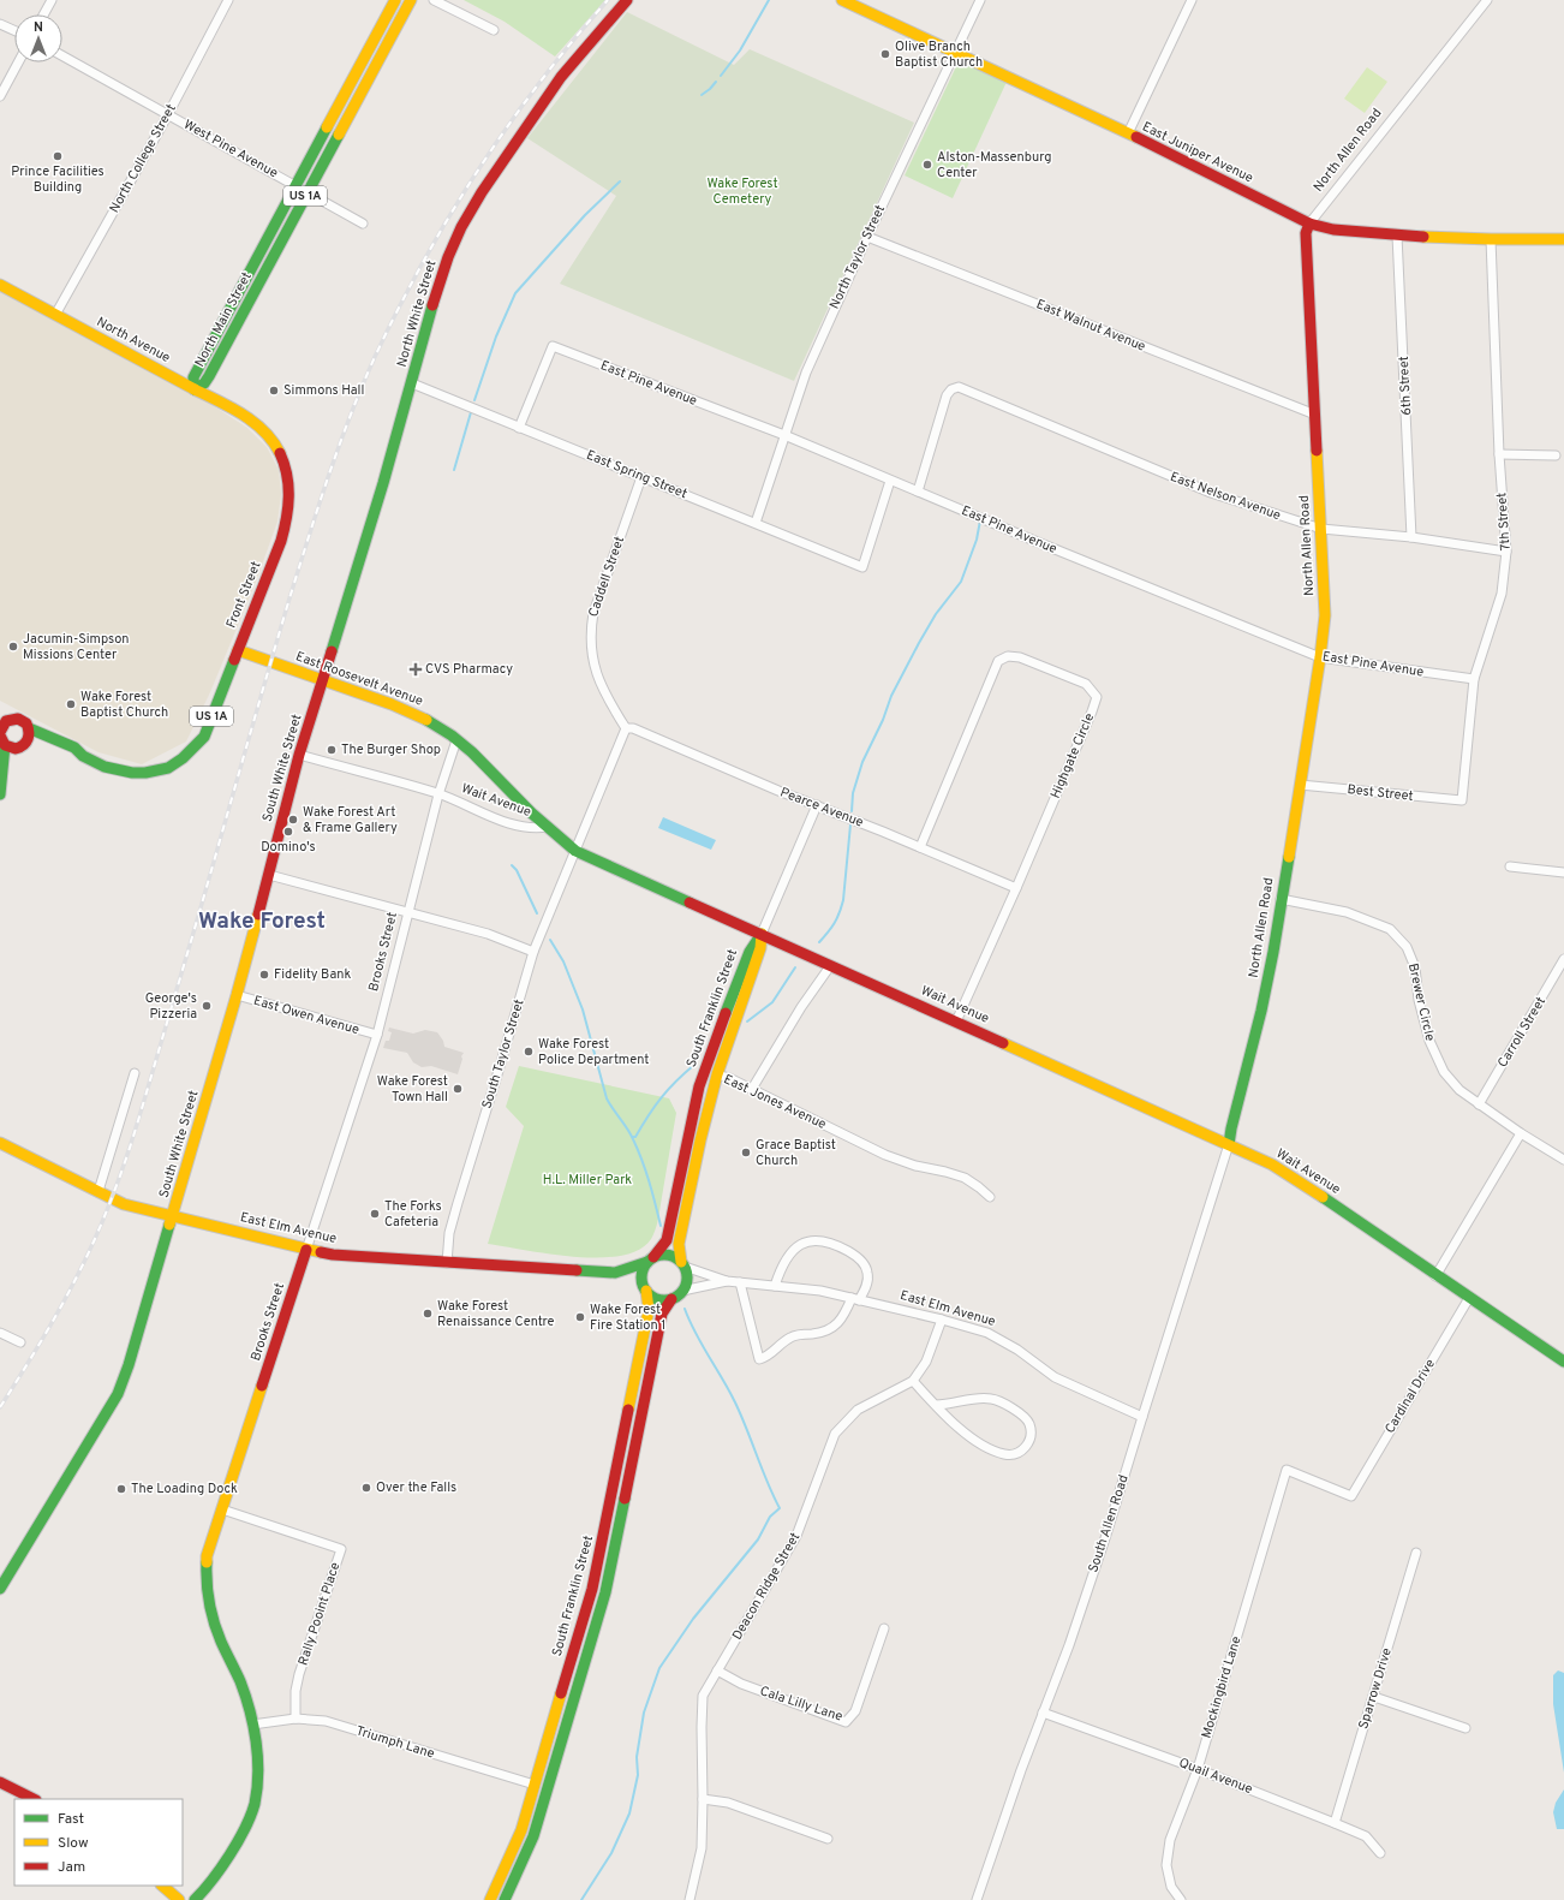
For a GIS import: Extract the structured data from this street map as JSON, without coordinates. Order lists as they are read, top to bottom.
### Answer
{
  "streets": {
    "street": [
      "West Pine Avenue",
      "North Allen Road",
      "East Juniper Avenue",
      "North College Street",
      "US 1A",
      "North Taylor Street",
      "North White Street",
      "North Main Street",
      "East Walnut Avenue",
      "North Avenue",
      "East Pine Avenue",
      "6th Street",
      "East Spring Street",
      "East Nelson Avenue",
      "7th Street",
      "Caddell Street",
      "Front Street",
      "East Roosevelt Avenue",
      "Highgate Circle",
      "South White Street",
      "Best Street",
      "Wait Avenue",
      "Pearce Avenue",
      "Brooks Street",
      "Brewer Circle",
      "South Franklin Street",
      "East Owen Avenue",
      "Carroll Street",
      "South Taylor Street",
      "East Jones Avenue",
      "East Elm Avenue",
      "Cardinal Drive",
      "South Allen Road",
      "Deacon Ridge Street",
      "Rally Pooint Place",
      "Mockingbird Lane",
      "Sparrow Drive",
      "Cala Lilly Lane",
      "Triumph Lane",
      "Quail Avenue"
    ]
  },
  "crossings": [
    ["West Pine Avenue", "North College Street"],
    ["West Pine Avenue", "North Main Street"],
    ["North Allen Road", "East Juniper Avenue"],
    ["North Allen Road", "East Walnut Avenue"],
    ["North Allen Road", "East Pine Avenue"],
    ["North Allen Road", "East Nelson Avenue"],
    ["North Allen Road", "Best Street"],
    ["North Allen Road", "Wait Avenue"],
    ["North Allen Road", "Brewer Circle"],
    ["North Allen Road", "South Allen Road"],
    ["East Juniper Avenue", "North Taylor Street"],
    ["East Juniper Avenue", "6th Street"],
    ["East Juniper Avenue", "7th Street"],
    ["North College Street", "North Avenue"],
    ["US 1A", "Front Street"],
    ["North Taylor Street", "East Walnut Avenue"],
    ["North Taylor Street", "East Pine Avenue"],
    ["North Taylor Street", "East Spring Street"],
    ["North White Street", "East Spring Street"],
    ["North White Street", "East Roosevelt Avenue"],
    ["North White Street", "South White Street"],
    ["North Main Street", "North Avenue"],
    ["North Avenue", "Front Street"],
    ["East Pine Avenue", "East Spring Street"],
    ["East Pine Avenue", "East Nelson Avenue"],
    ["East Pine Avenue", "7th Street"],
    ["6th Street", "East Nelson Avenue"],
    ["East Spring Street", "Caddell Street"],
    ["East Nelson Avenue", "7th Street"],
    ["7th Street", "Best Street"],
    ["Caddell Street", "Pearce Avenue"],
    ["Front Street", "East Roosevelt Avenue"],
    ["East Roosevelt Avenue", "South White Street"],
    ["East Roosevelt Avenue", "Wait Avenue"],
    ["East Roosevelt Avenue", "Brooks Street"],
    ["Highgate Circle", "Wait Avenue"],
    ["Highgate Circle", "Pearce Avenue"],
    ["South White Street", "Wait Avenue"],
    ["South White Street", "East Owen Avenue"],
    ["South White Street", "East Elm Avenue"],
    ["Wait Avenue", "Brooks Street"],
    ["Wait Avenue", "South Franklin Street"],
    ["Wait Avenue", "South Taylor Street"],
    ["Wait Avenue", "Cardinal Drive"],
    ["Wait Avenue", "South Allen Road"],
    ["Brooks Street", "East Owen Avenue"],
    ["Brooks Street", "East Elm Avenue"],
    ["Brooks Street", "Rally Pooint Place"],
    ["Brooks Street", "Triumph Lane"],
    ["Brewer Circle", "Carroll Street"],
    ["South Franklin Street", "East Jones Avenue"],
    ["South Franklin Street", "East Elm Avenue"],
    ["South Franklin Street", "Triumph Lane"],
    ["South Taylor Street", "East Elm Avenue"],
    ["East Elm Avenue", "South Allen Road"],
    ["East Elm Avenue", "Deacon Ridge Street"],
    ["Cardinal Drive", "Mockingbird Lane"],
    ["South Allen Road", "Quail Avenue"],
    ["Deacon Ridge Street", "Cala Lilly Lane"],
    ["Rally Pooint Place", "Triumph Lane"],
    ["Mockingbird Lane", "Quail Avenue"],
    ["Sparrow Drive", "Quail Avenue"]
  ],
  "districts": ["Wake Forest"],
  "parks": ["Wake Forest Cemetery", "H.L. Miller Park"],
  "places": {
    "other": [
      "Olive Branch Baptist Church",
      "Prince Facilities Building",
      "Alston-Massenburg Center",
      "Simmons Hall",
      "Jacumin-Simpson Missions Center",
      "Wake Forest Baptist Church",
      "The Burger Shop",
      "Wake Forest Art & Frame Gallery",
      "Domino's",
      "Fidelity Bank",
      "George's Pizzeria",
      "Wake Forest Police Department",
      "Wake Forest Town Hall",
      "Grace Baptist Church",
      "The Forks Cafeteria",
      "Wake Forest Renaissance Centre",
      "Wake Forest Fire Station 1",
      "Over the Falls",
      "The Loading Dock"
    ],
    "health": ["CVS Pharmacy"]
  },
  "legend": ["Fast", "Slow", "Jam"],
  "north": "top"
}
